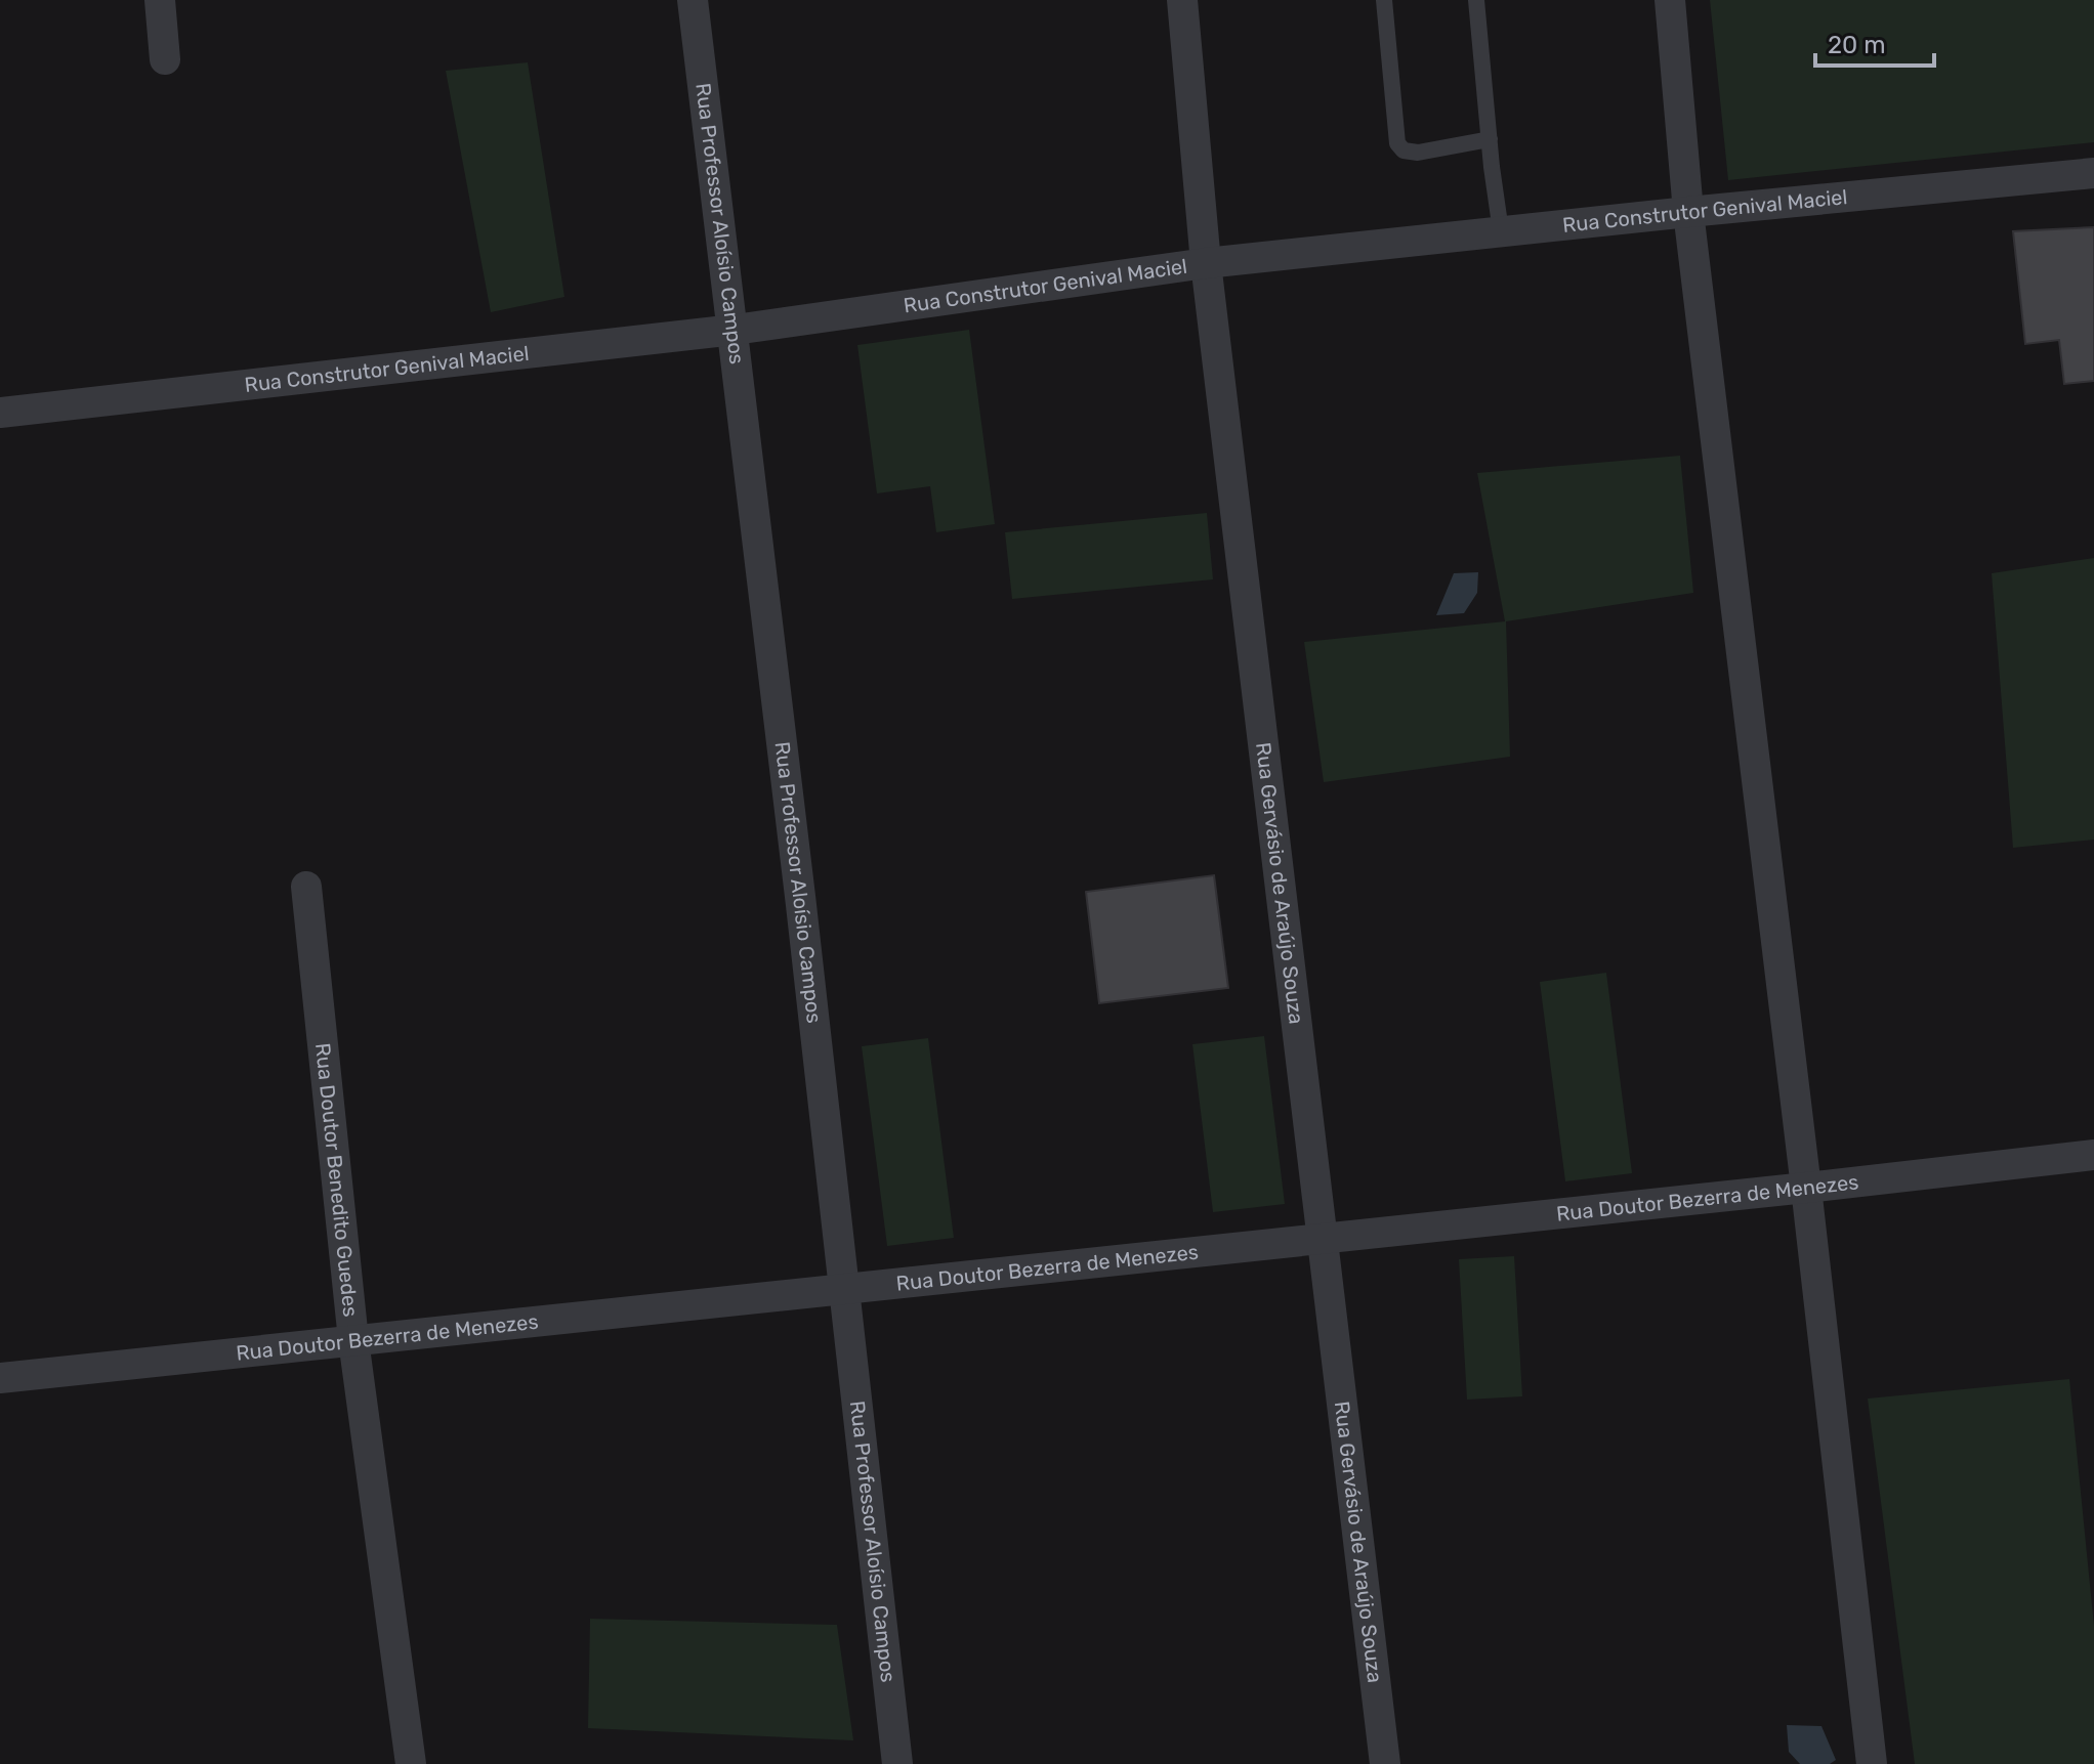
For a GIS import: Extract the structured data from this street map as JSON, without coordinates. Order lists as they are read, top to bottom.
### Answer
{
  "streets": {
    "street": [
      "Rua Construtor Genival Maciel",
      "Rua Professor Aloísio Campos",
      "Rua Gervásio de Araújo Souza",
      "Rua Doutor Benedito Guedes",
      "Rua Doutor Bezerra de Menezes"
    ]
  },
  "crossings": [
    ["Rua Construtor Genival Maciel", "Rua Professor Aloísio Campos"],
    ["Rua Construtor Genival Maciel", "Rua Gervásio de Araújo Souza"],
    ["Rua Professor Aloísio Campos", "Rua Doutor Bezerra de Menezes"],
    ["Rua Gervásio de Araújo Souza", "Rua Doutor Bezerra de Menezes"],
    ["Rua Doutor Benedito Guedes", "Rua Doutor Bezerra de Menezes"]
  ],
  "scale_bar": "20 m"
}
